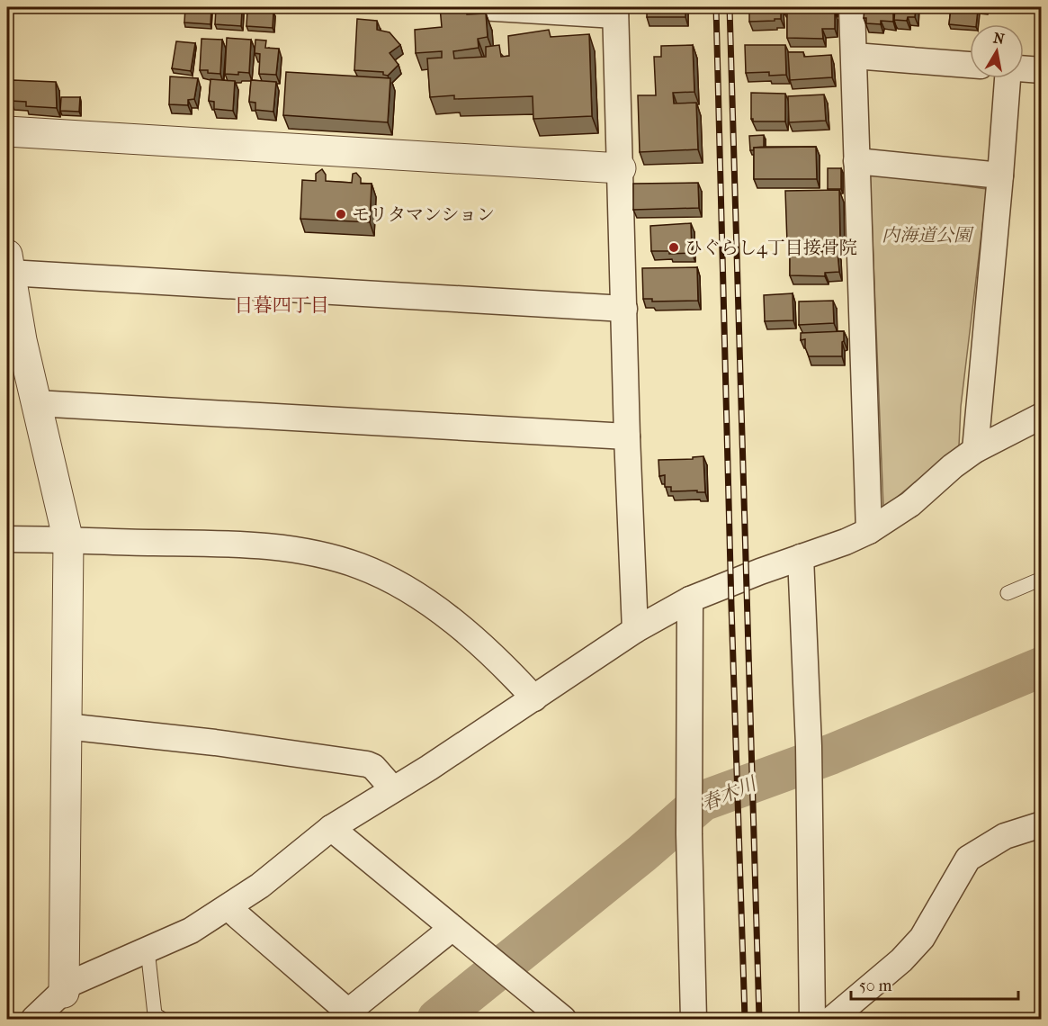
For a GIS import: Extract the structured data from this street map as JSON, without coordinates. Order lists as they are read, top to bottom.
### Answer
{
  "districts": ["日暮四丁目"],
  "water": ["春木川"],
  "parks": ["内海道公園"],
  "places": ["モリタマンション", "ひぐらし4丁目接骨院"],
  "scale_bar": "50 m",
  "north": "top"
}
